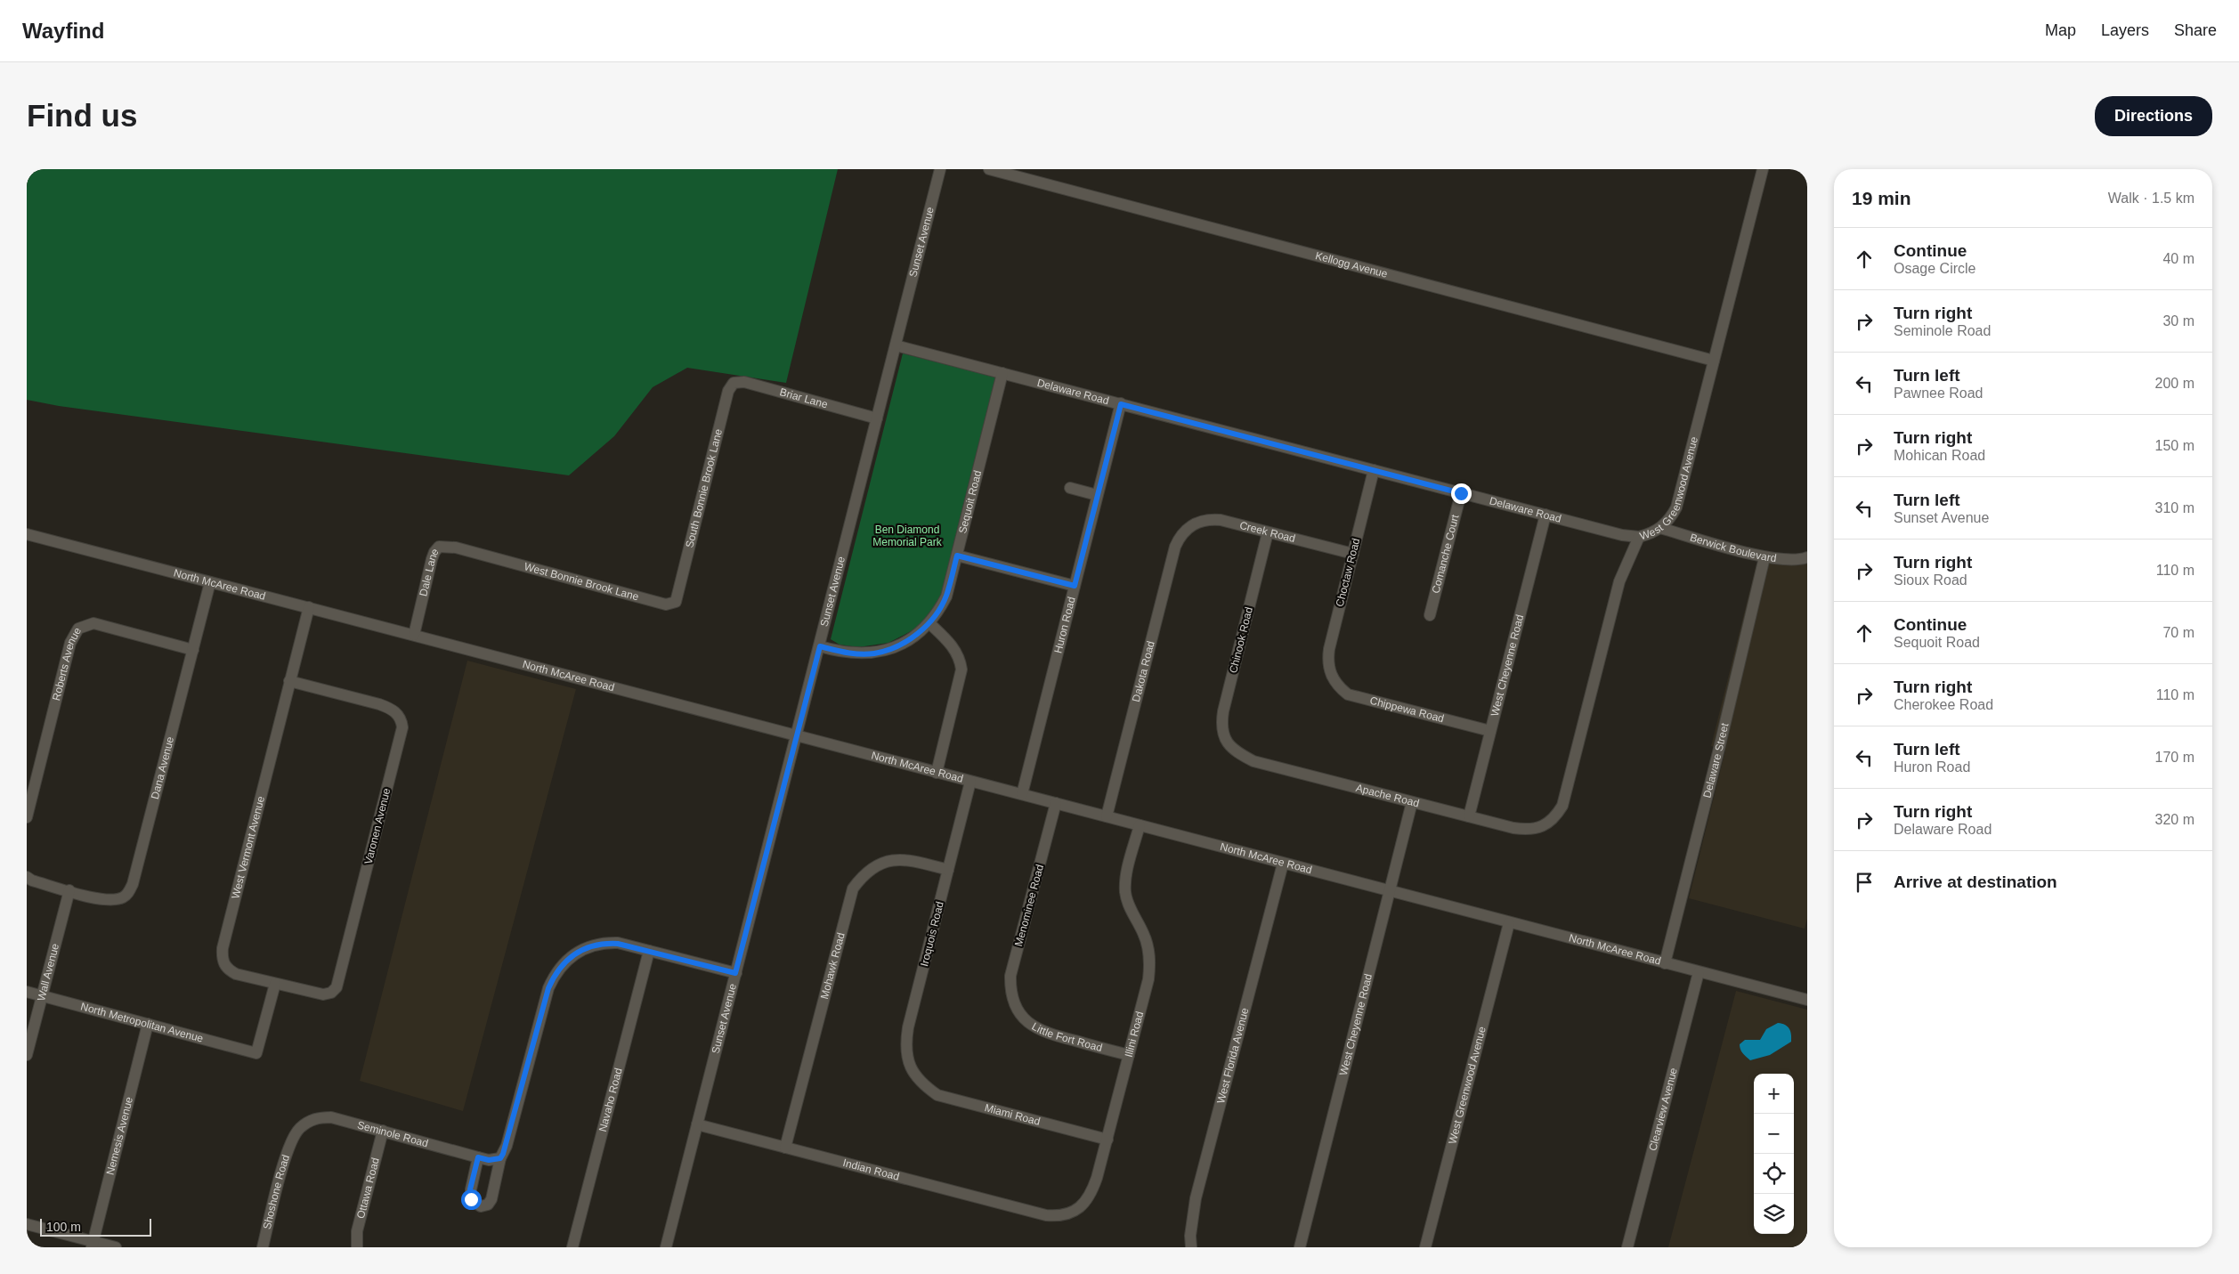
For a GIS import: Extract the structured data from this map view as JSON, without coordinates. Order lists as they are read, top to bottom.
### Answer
{
  "streets": {
    "street": [
      "Sunset Avenue",
      "Kellogg Avenue",
      "Delaware Road",
      "Briar Lane",
      "West Greenwood Avenue",
      "South Bonnie Brook Lane",
      "Sequoit Road",
      "Creek Road",
      "Berwick Boulevard",
      "Comanche Court",
      "Choctaw Road",
      "Dale Lane",
      "West Bonnie Brook Lane",
      "North McAree Road",
      "Huron Road",
      "Chinook Road",
      "West Cheyenne Road",
      "Roberts Avenue",
      "Dakota Road",
      "Chippewa Road",
      "Delaware Street",
      "Dana Avenue",
      "Apache Road",
      "Varonen Avenue",
      "West Vermont Avenue",
      "Menominee Road",
      "Iroquois Road",
      "Mohawk Road",
      "Wall Avenue",
      "North Metropolitan Avenue",
      "Illini Road",
      "Little Fort Road",
      "West Florida Avenue",
      "Navaho Road",
      "Clearview Avenue",
      "Miami Road",
      "Seminole Road",
      "Nemesis Avenue",
      "Indian Road",
      "Ottawa Road",
      "Shoshone Road"
    ]
  },
  "crossings": [
    ["Sunset Avenue", "Delaware Road"],
    ["Sunset Avenue", "Briar Lane"],
    ["Sunset Avenue", "North McAree Road"],
    ["Sunset Avenue", "Indian Road"],
    ["Kellogg Avenue", "West Greenwood Avenue"],
    ["Delaware Road", "West Greenwood Avenue"],
    ["Delaware Road", "Sequoit Road"],
    ["Delaware Road", "Comanche Court"],
    ["Delaware Road", "Choctaw Road"],
    ["Delaware Road", "Huron Road"],
    ["Delaware Road", "West Cheyenne Road"],
    ["Briar Lane", "South Bonnie Brook Lane"],
    ["West Greenwood Avenue", "Berwick Boulevard"],
    ["West Greenwood Avenue", "North McAree Road"],
    ["West Greenwood Avenue", "Apache Road"],
    ["South Bonnie Brook Lane", "West Bonnie Brook Lane"],
    ["Creek Road", "Choctaw Road"],
    ["Creek Road", "Chinook Road"],
    ["Creek Road", "Dakota Road"],
    ["Berwick Boulevard", "Delaware Street"],
    ["Choctaw Road", "Chippewa Road"],
    ["Dale Lane", "West Bonnie Brook Lane"],
    ["Dale Lane", "North McAree Road"],
    ["North McAree Road", "Huron Road"],
    ["North McAree Road", "West Cheyenne Road"],
    ["North McAree Road", "Dakota Road"],
    ["North McAree Road", "Delaware Street"],
    ["North McAree Road", "Dana Avenue"],
    ["North McAree Road", "West Vermont Avenue"],
    ["North McAree Road", "Menominee Road"],
    ["North McAree Road", "Iroquois Road"],
    ["North McAree Road", "Illini Road"],
    ["North McAree Road", "West Florida Avenue"],
    ["North McAree Road", "Clearview Avenue"],
    ["Chinook Road", "Apache Road"],
    ["West Cheyenne Road", "Chippewa Road"],
    ["West Cheyenne Road", "Apache Road"],
    ["Roberts Avenue", "Dana Avenue"],
    ["Dana Avenue", "Wall Avenue"],
    ["Varonen Avenue", "West Vermont Avenue"],
    ["Varonen Avenue", "North Metropolitan Avenue"],
    ["West Vermont Avenue", "North Metropolitan Avenue"],
    ["Menominee Road", "Little Fort Road"],
    ["Iroquois Road", "Mohawk Road"],
    ["Iroquois Road", "Miami Road"],
    ["Mohawk Road", "Indian Road"],
    ["Wall Avenue", "North Metropolitan Avenue"],
    ["North Metropolitan Avenue", "Nemesis Avenue"],
    ["Illini Road", "Little Fort Road"],
    ["Illini Road", "Miami Road"],
    ["Illini Road", "Indian Road"],
    ["Seminole Road", "Ottawa Road"],
    ["Seminole Road", "Shoshone Road"]
  ],
  "parks": ["Ben Diamond Memorial Park"],
  "scale_bar": "100 m",
  "page": {
    "header": "Wayfind",
    "nav": ["Map", "Layers", "Share"],
    "buttons": "Directions",
    "title": "Find us",
    "heading": ["19 min", "Walk · 1.5 km"],
    "list": [
      ["Continue", "Osage Circle", "40 m"],
      ["Turn right", "Seminole Road", "30 m"],
      ["Turn left", "Pawnee Road", "200 m"],
      ["Turn right", "Mohican Road", "150 m"],
      ["Turn left", "Sunset Avenue", "310 m"],
      ["Turn right", "Sioux Road", "110 m"],
      ["Continue", "Sequoit Road", "70 m"],
      ["Turn right", "Cherokee Road", "110 m"],
      ["Turn left", "Huron Road", "170 m"],
      ["Turn right", "Delaware Road", "320 m"],
      "Arrive at destination"
    ],
    "map_buttons": ["+", "−"],
    "scale": "100 m"
  }
}
